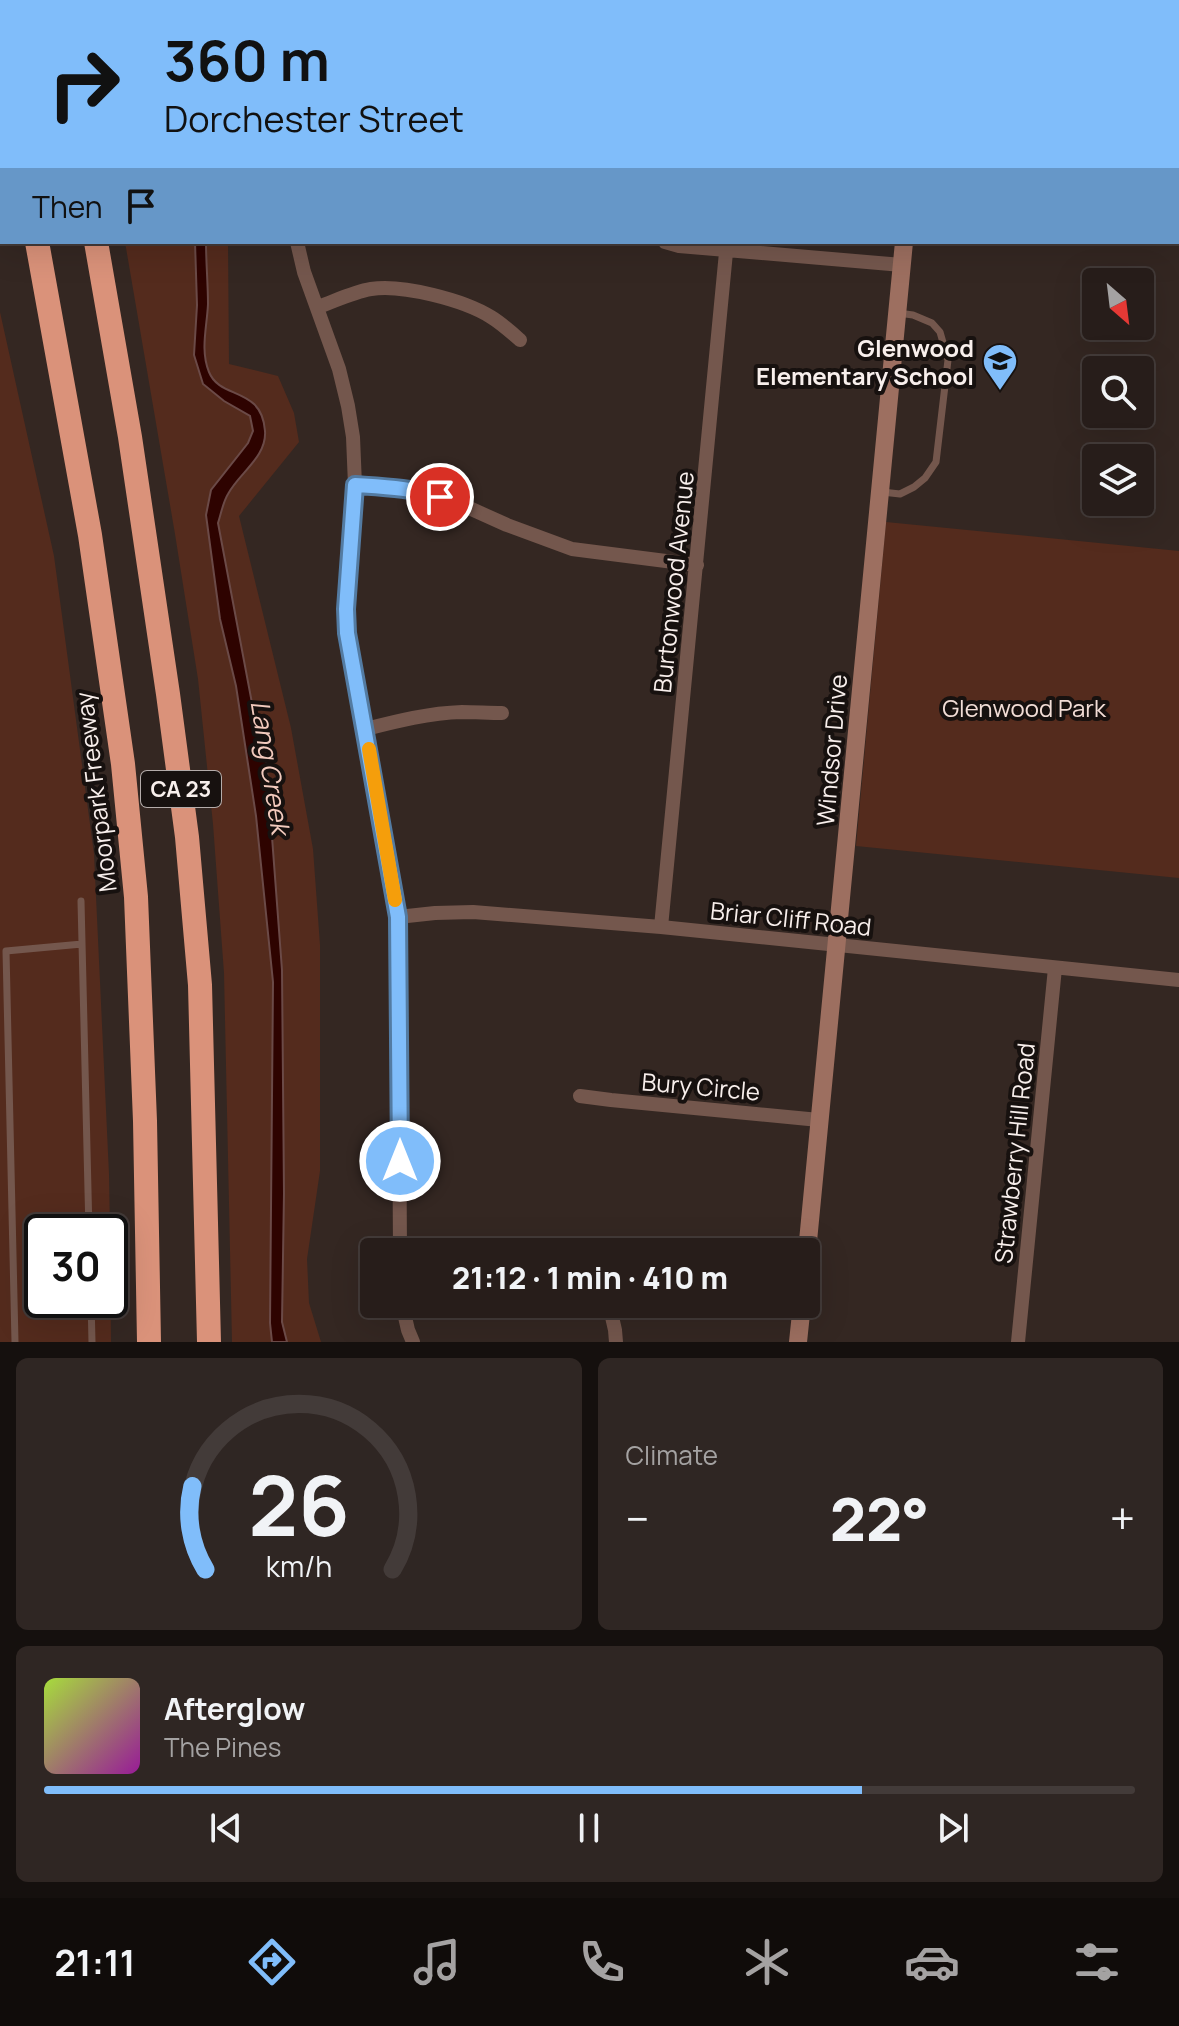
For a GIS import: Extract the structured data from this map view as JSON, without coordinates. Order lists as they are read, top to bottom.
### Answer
{
  "streets": {
    "highway": ["CA 23", "Moorpark Freeway"],
    "street": [
      "Burtonwood Avenue",
      "Windsor Drive",
      "Briar Cliff Road",
      "Bury Circle",
      "Strawberry Hill Road"
    ]
  },
  "crossings": [
    ["Burtonwood Avenue", "Briar Cliff Road"],
    ["Windsor Drive", "Briar Cliff Road"],
    ["Windsor Drive", "Bury Circle"],
    ["Briar Cliff Road", "Strawberry Hill Road"]
  ],
  "water": ["Lang Creek"],
  "parks": ["Glenwood Park"],
  "places": {
    "school or university": ["Glenwood Elementary School"]
  },
  "north": "bottom right",
  "page": {
    "turn": ["360 m", "Dorchester Street"],
    "then": "Then",
    "limit": "30",
    "trip": "21:12 · 1 min · 410 m",
    "tile": "Climate",
    "heat": ["−", "22°", "+"],
    "song": ["Afterglow", "The Pines"],
    "tabs": "21:11",
    "gauge": ["26", "km/h"]
  }
}
